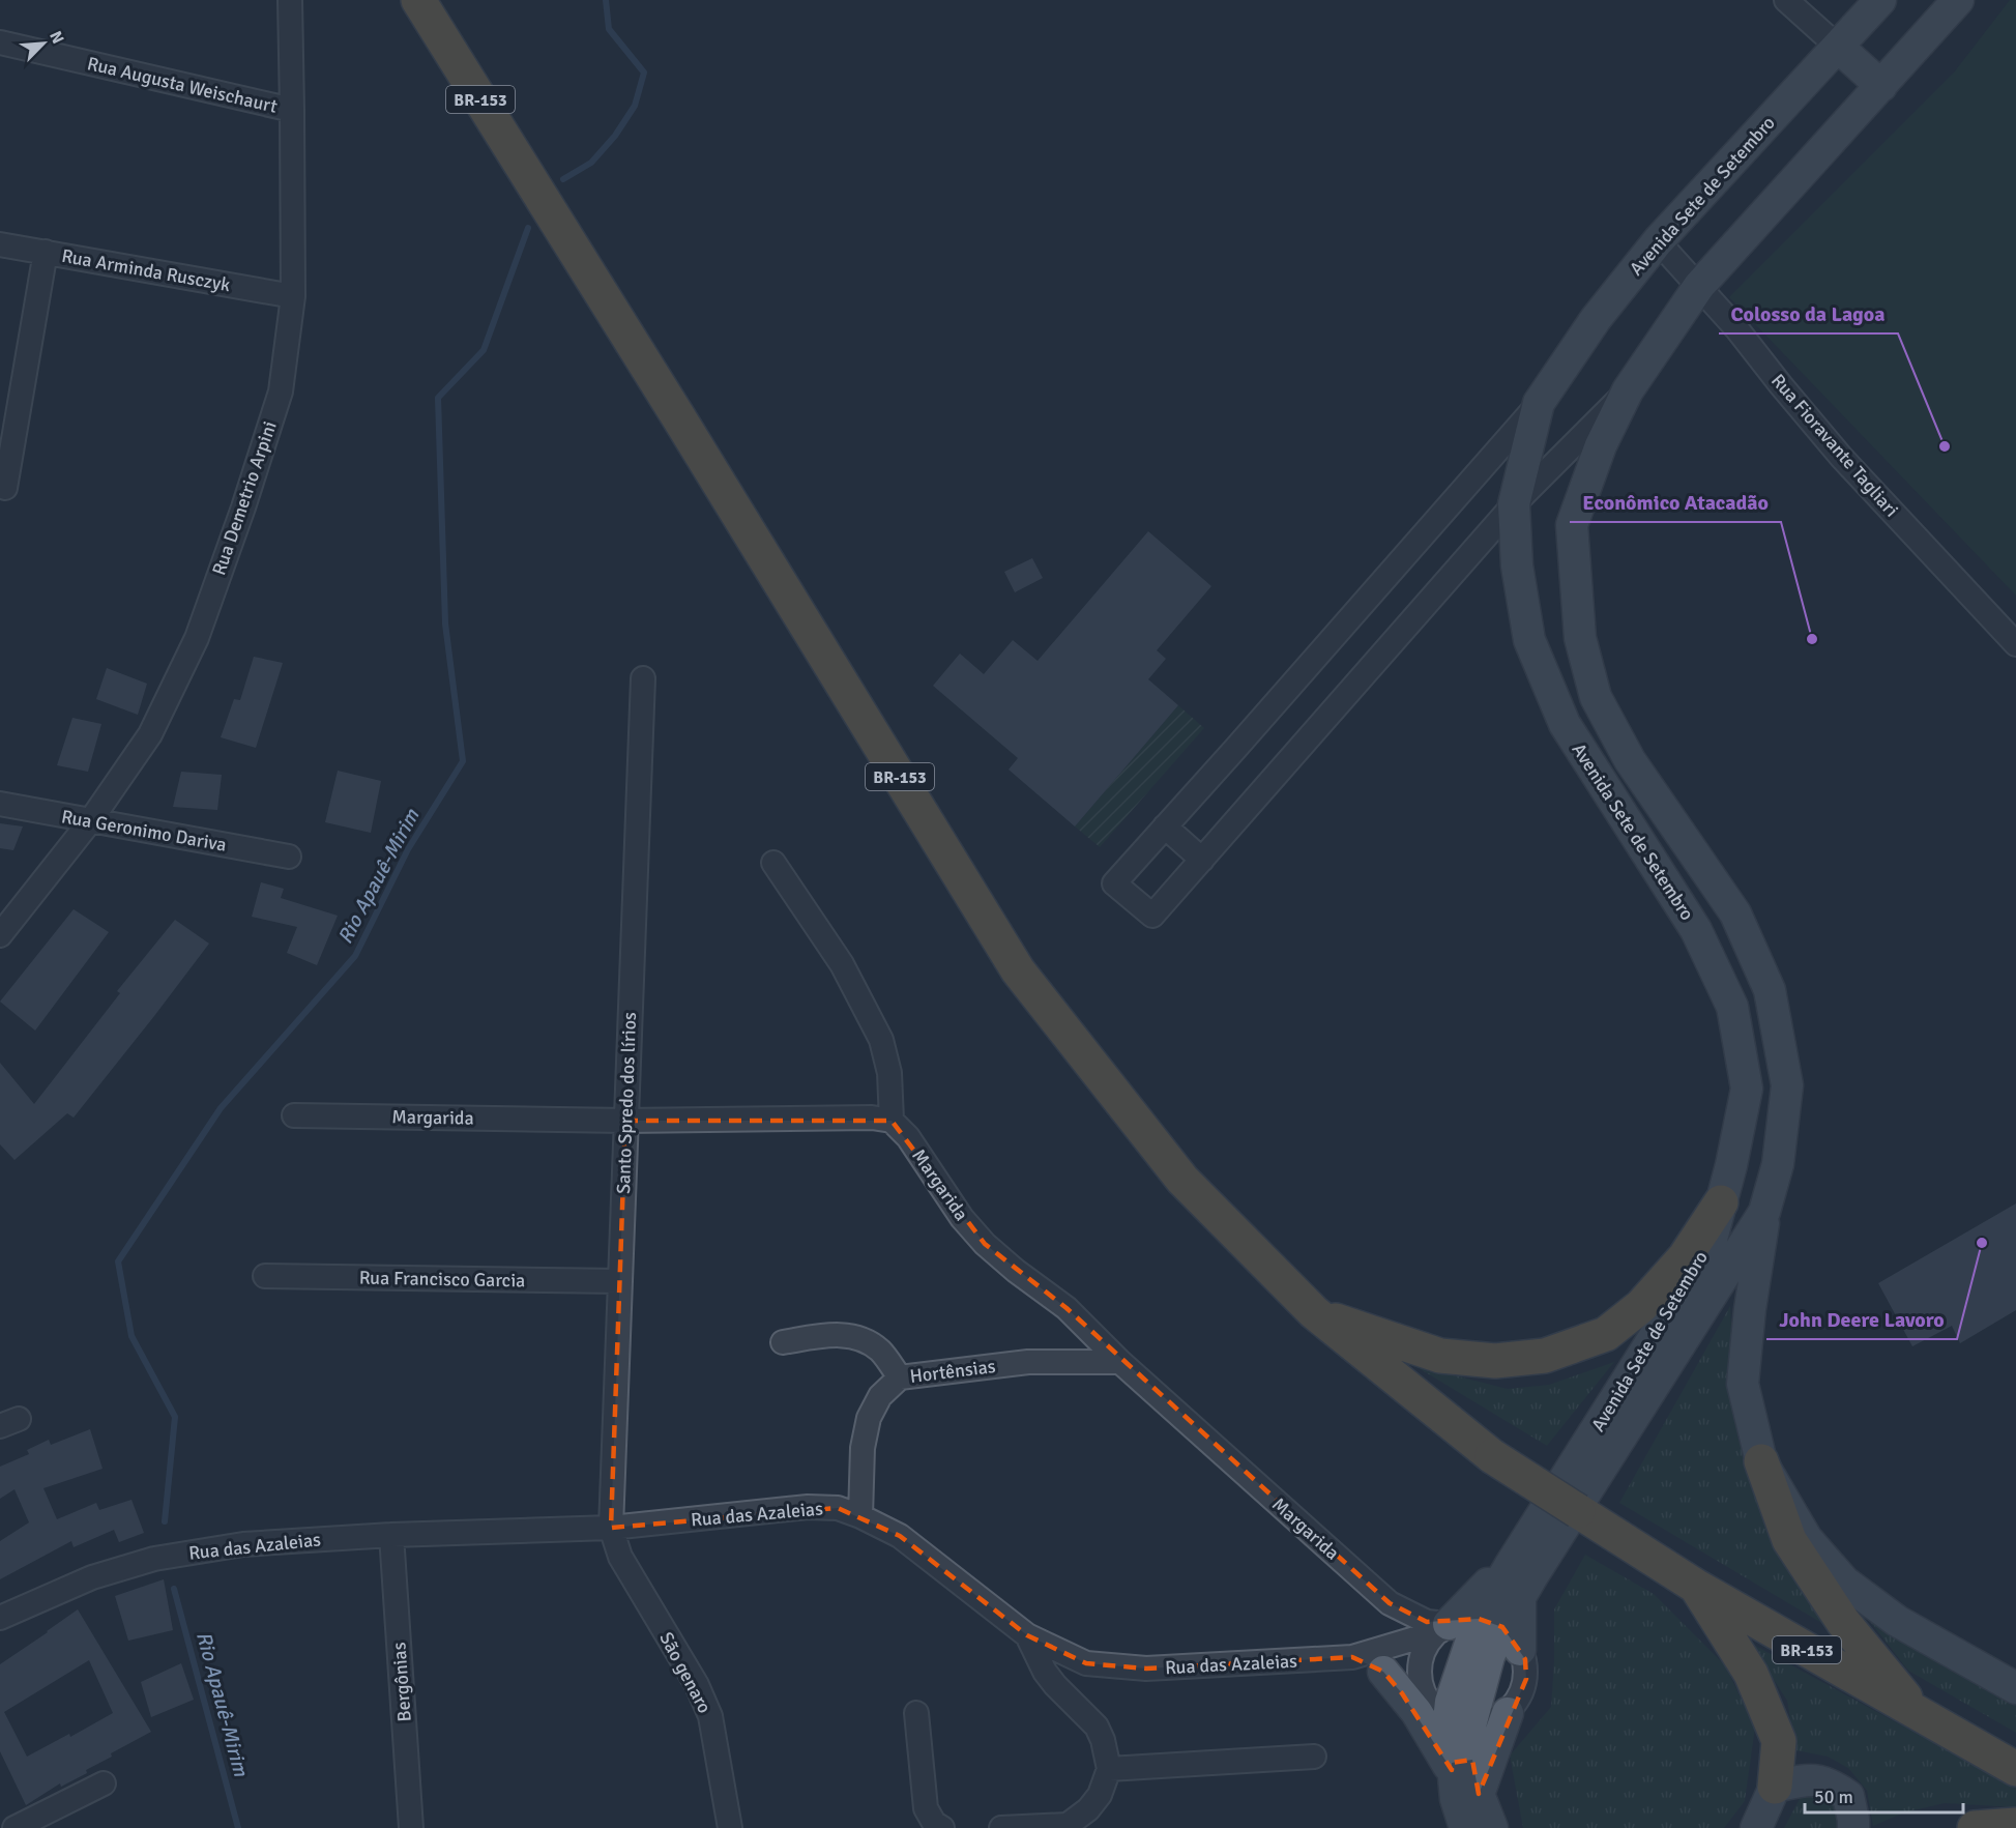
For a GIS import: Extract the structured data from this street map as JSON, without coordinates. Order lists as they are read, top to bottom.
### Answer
{
  "streets": {
    "highway": ["BR-153"],
    "main road": ["Avenida Sete de Setembro"],
    "street": [
      "Rua Augusta Weischaurt",
      "Rua Arminda Rusczyk",
      "Rua Fioravante Tagliari",
      "Rua Demetrio Arpini",
      "Rua Geronimo Dariva",
      "Santo Spredo dos lírios",
      "Margarida",
      "Rua Francisco Garcia",
      "Hortênsias",
      "Rua das Azaleias",
      "São genaro",
      "Bergônias"
    ]
  },
  "crossings": [
    ["Rua Augusta Weischaurt", "Rua Demetrio Arpini"],
    ["Avenida Sete de Setembro", "Rua Fioravante Tagliari"],
    ["Rua Arminda Rusczyk", "Rua Demetrio Arpini"],
    ["Rua Demetrio Arpini", "Rua Geronimo Dariva"],
    ["Santo Spredo dos lírios", "Margarida"],
    ["Santo Spredo dos lírios", "Rua Francisco Garcia"],
    ["Santo Spredo dos lírios", "Rua das Azaleias"],
    ["Santo Spredo dos lírios", "São genaro"],
    ["Margarida", "Hortênsias"],
    ["Margarida", "Rua das Azaleias"],
    ["Hortênsias", "Rua das Azaleias"],
    ["Rua das Azaleias", "São genaro"],
    ["Rua das Azaleias", "Bergônias"]
  ],
  "water": ["Rio Apauê-Mirim"],
  "places": ["Colosso da Lagoa", "Econômico Atacadão", "John Deere Lavoro"],
  "scale_bar": "50 m",
  "north": "top right"
}
